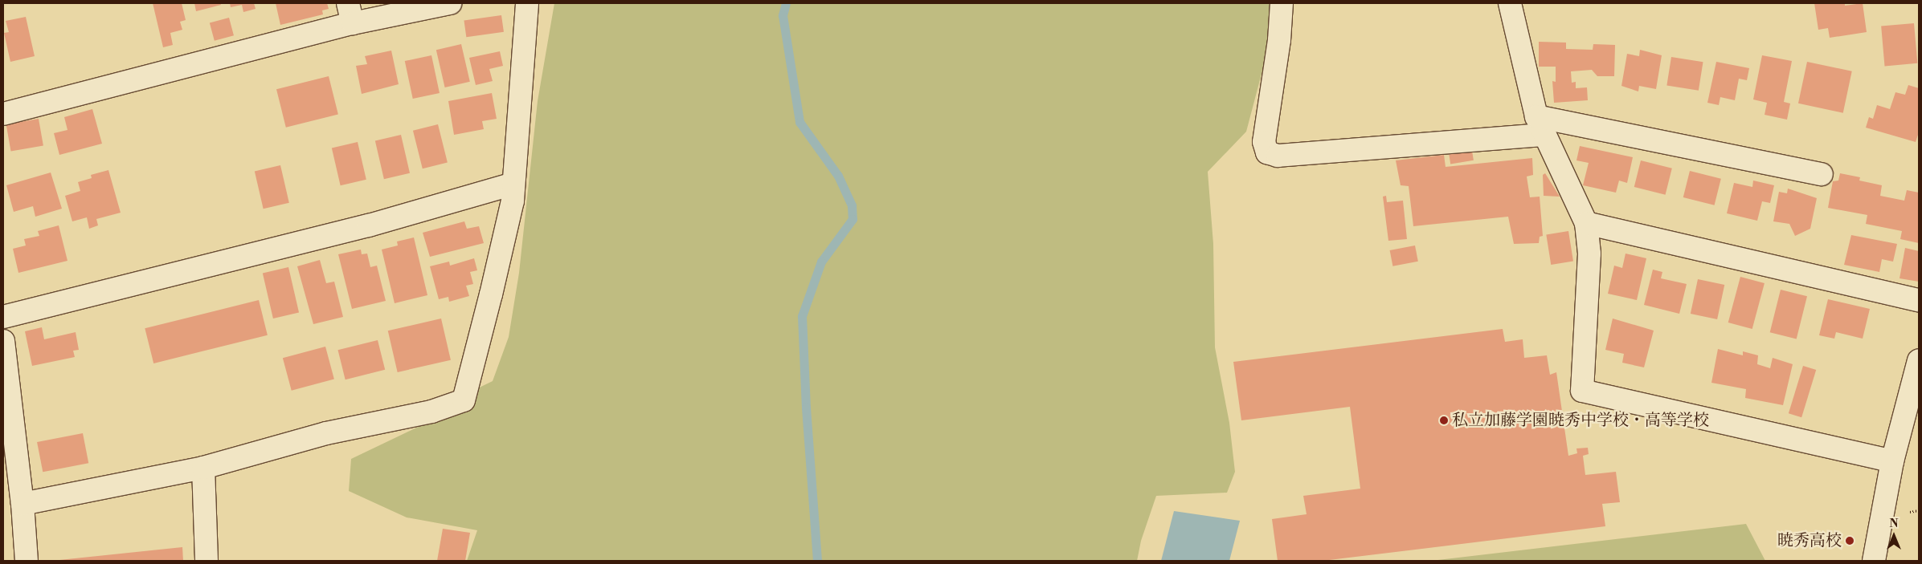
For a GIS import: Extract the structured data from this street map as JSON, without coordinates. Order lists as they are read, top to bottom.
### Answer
{
  "places": ["私立加藤学園暁秀中学校・高等学校", "暁秀高校"],
  "north": "top"
}
